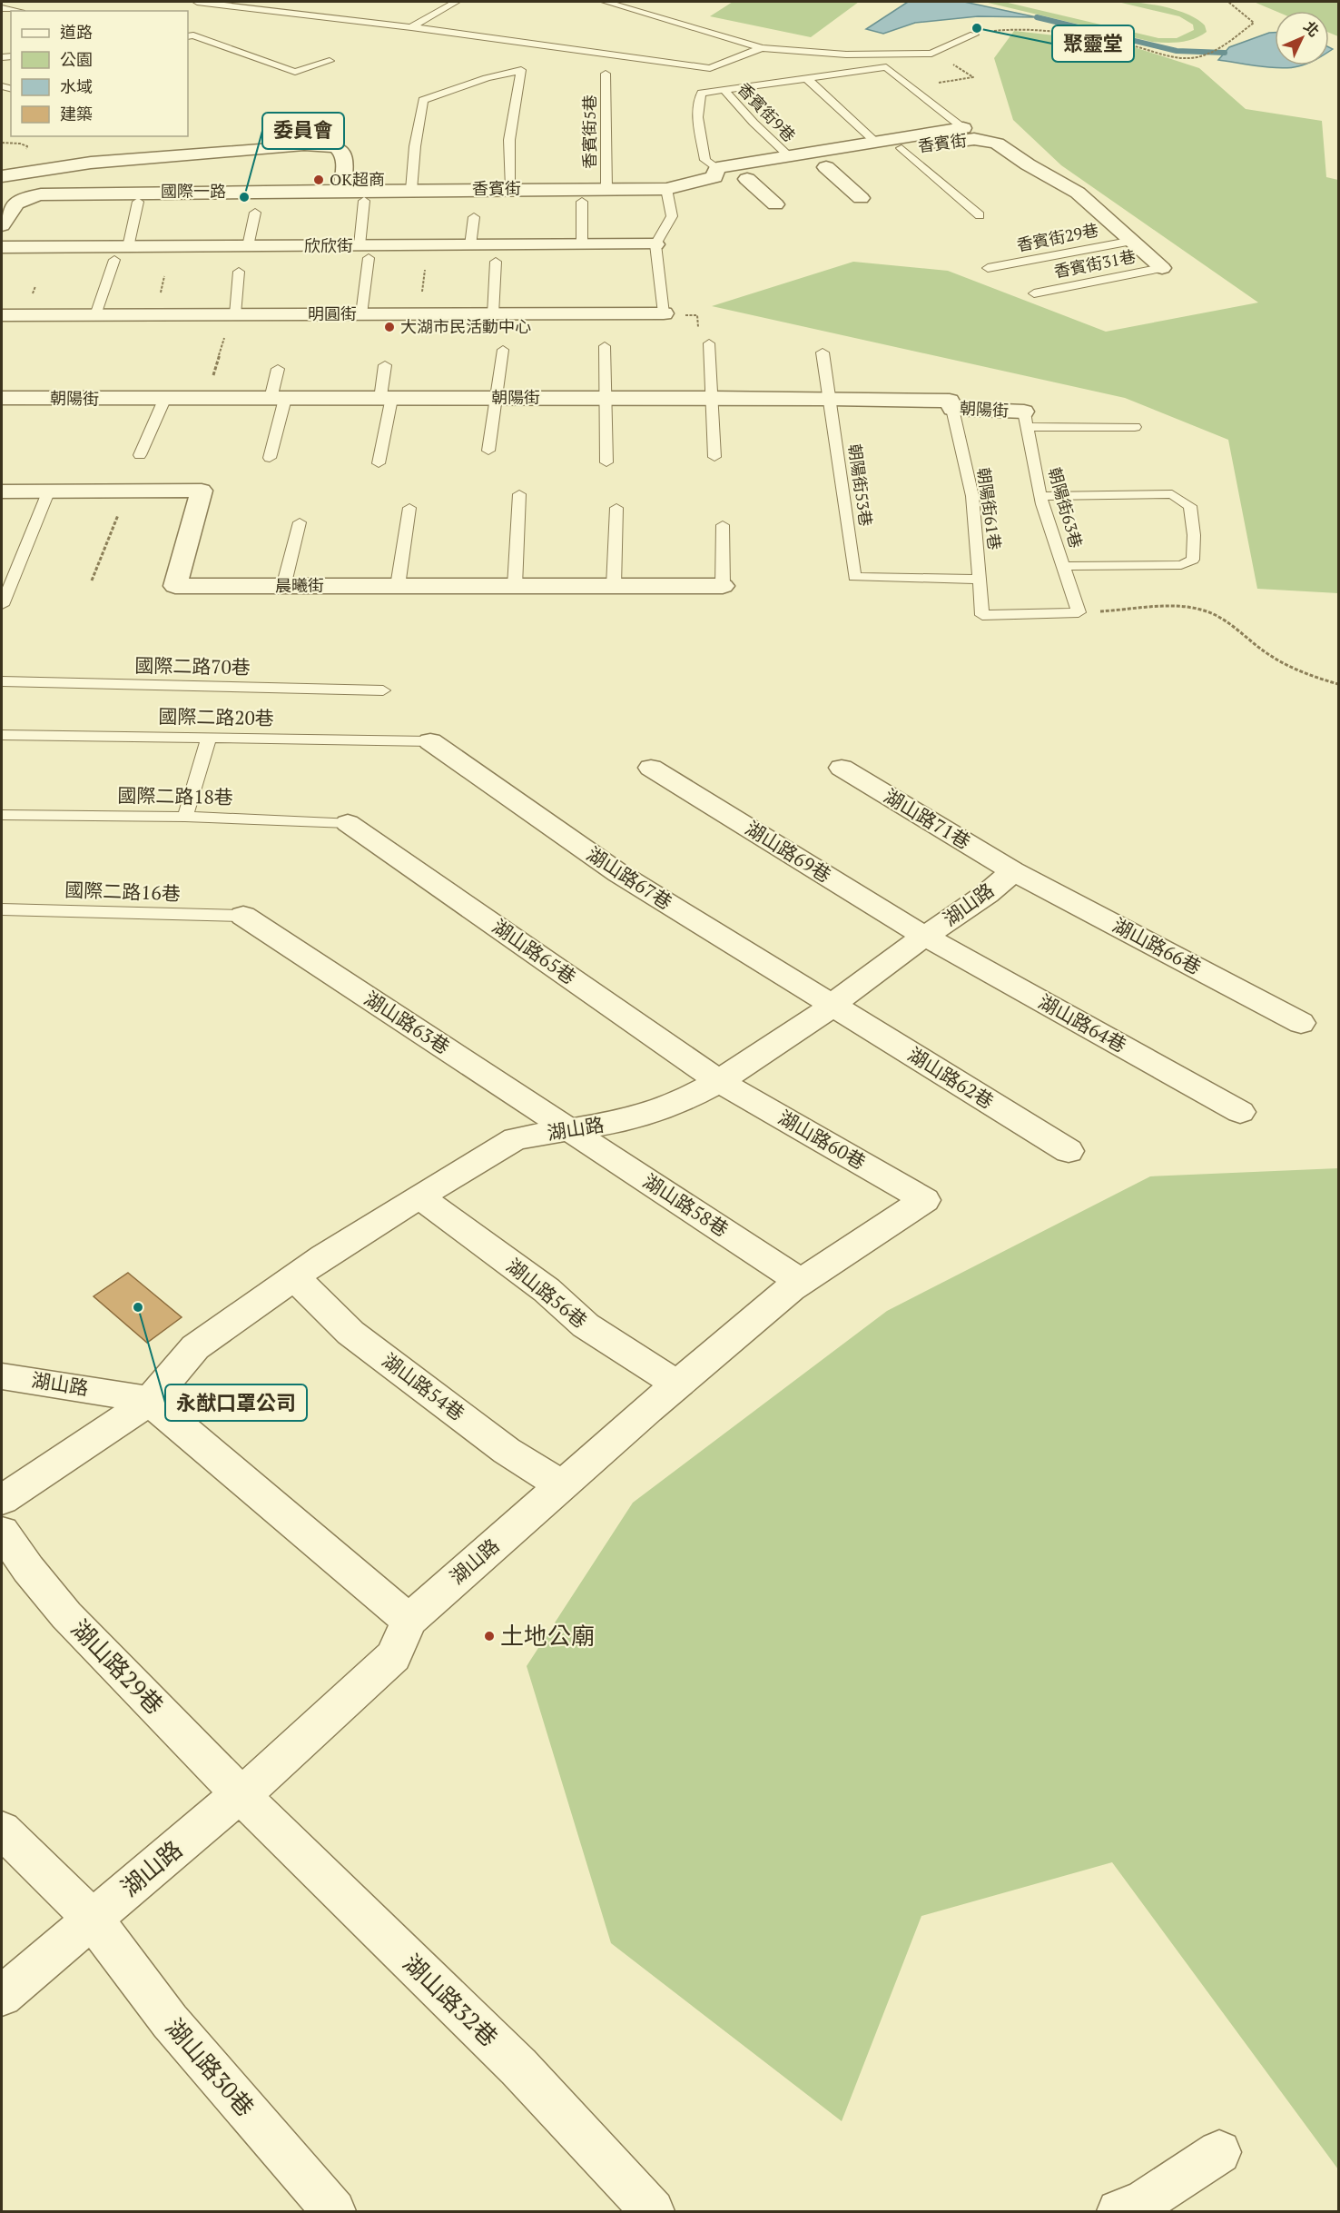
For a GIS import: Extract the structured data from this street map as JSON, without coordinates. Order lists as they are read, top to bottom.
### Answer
{
  "streets": {
    "street": [
      "香賓街",
      "國際一路",
      "欣欣街",
      "明圓街",
      "朝陽街",
      "晨曦街",
      "湖山路71巷",
      "湖山路69巷",
      "湖山路67巷",
      "湖山路",
      "湖山路66巷",
      "湖山路65巷",
      "湖山路63巷",
      "湖山路64巷",
      "湖山路62巷",
      "湖山路60巷",
      "湖山路58巷",
      "湖山路56巷",
      "湖山路54巷",
      "湖山路29巷",
      "湖山路32巷",
      "湖山路30巷"
    ],
    "lane": [
      "香賓街9巷",
      "香賓街5巷",
      "香賓街29巷",
      "香賓街31巷",
      "朝陽街53巷",
      "朝陽街63巷",
      "朝陽街61巷",
      "國際二路70巷",
      "國際二路20巷",
      "國際二路18巷",
      "國際二路16巷"
    ]
  },
  "crossings": [
    ["香賓街9巷", "香賓街"],
    ["香賓街5巷", "香賓街"],
    ["香賓街", "國際一路"],
    ["香賓街", "香賓街29巷"],
    ["香賓街", "香賓街31巷"],
    ["朝陽街", "朝陽街53巷"],
    ["朝陽街", "朝陽街63巷"],
    ["朝陽街", "朝陽街61巷"],
    ["朝陽街53巷", "朝陽街61巷"],
    ["朝陽街63巷", "朝陽街61巷"],
    ["國際二路20巷", "湖山路67巷"],
    ["國際二路18巷", "湖山路65巷"],
    ["湖山路71巷", "湖山路"],
    ["湖山路71巷", "湖山路66巷"],
    ["湖山路69巷", "湖山路"],
    ["湖山路69巷", "湖山路64巷"],
    ["湖山路67巷", "湖山路"],
    ["湖山路67巷", "湖山路62巷"],
    ["國際二路16巷", "湖山路63巷"],
    ["湖山路", "湖山路66巷"],
    ["湖山路", "湖山路65巷"],
    ["湖山路", "湖山路63巷"],
    ["湖山路", "湖山路64巷"],
    ["湖山路", "湖山路62巷"],
    ["湖山路", "湖山路60巷"],
    ["湖山路", "湖山路58巷"],
    ["湖山路", "湖山路56巷"],
    ["湖山路", "湖山路54巷"],
    ["湖山路", "湖山路29巷"],
    ["湖山路", "湖山路32巷"],
    ["湖山路", "湖山路30巷"],
    ["湖山路65巷", "湖山路60巷"],
    ["湖山路63巷", "湖山路58巷"],
    ["湖山路29巷", "湖山路32巷"]
  ],
  "places": [
    "聚靈堂",
    "OK超商",
    "委員會",
    "大湖市民活動中心",
    "永猷口罩公司",
    "土地公廟"
  ],
  "legend": [
    "道路",
    "公園",
    "水域",
    "建築"
  ],
  "north": "top right"
}
